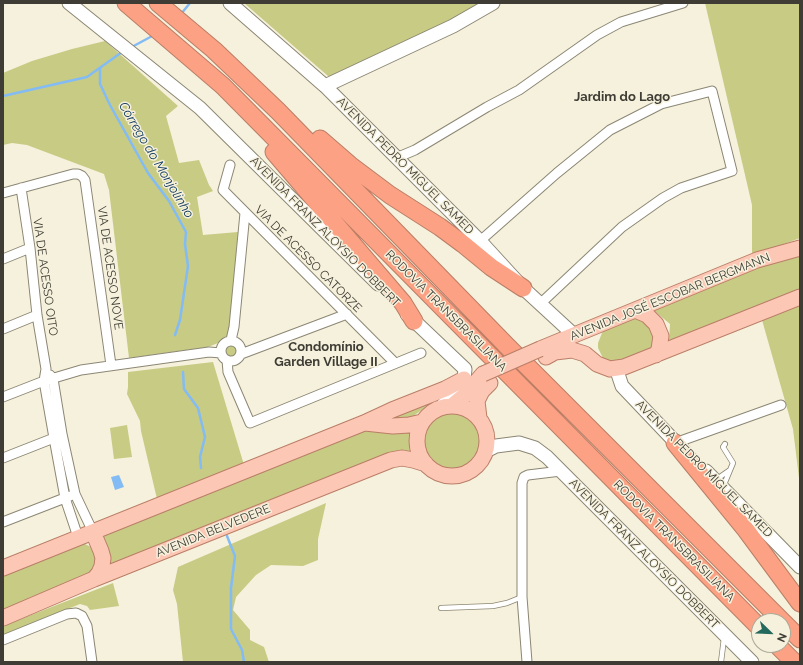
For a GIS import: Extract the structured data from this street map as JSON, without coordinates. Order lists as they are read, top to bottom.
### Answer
{
  "streets": {
    "highway": ["RODOVIA TRANSBRASILIANA"],
    "main road": [
      "AVENIDA PEDRO MIGUEL SAMED",
      "AVENIDA FRANZ ALOYSIO DOBBERT",
      "AVENIDA JOSÉ ESCOBAR BERGMANN",
      "AVENIDA BELVEDERE"
    ],
    "street": ["VIA DE ACESSO CATORZE", "VIA DE ACESSO NOVE", "VIA DE ACESSO OITO"]
  },
  "crossings": [
    ["AVENIDA PEDRO MIGUEL SAMED", "AVENIDA JOSÉ ESCOBAR BERGMANN"],
    ["AVENIDA FRANZ ALOYSIO DOBBERT", "AVENIDA BELVEDERE"],
    ["VIA DE ACESSO NOVE", "VIA DE ACESSO OITO"]
  ],
  "districts": ["Jardim do Lago", "Condomínio Garden Village II"],
  "water": ["Córrego do Monjolinho"],
  "north": "bottom right"
}
